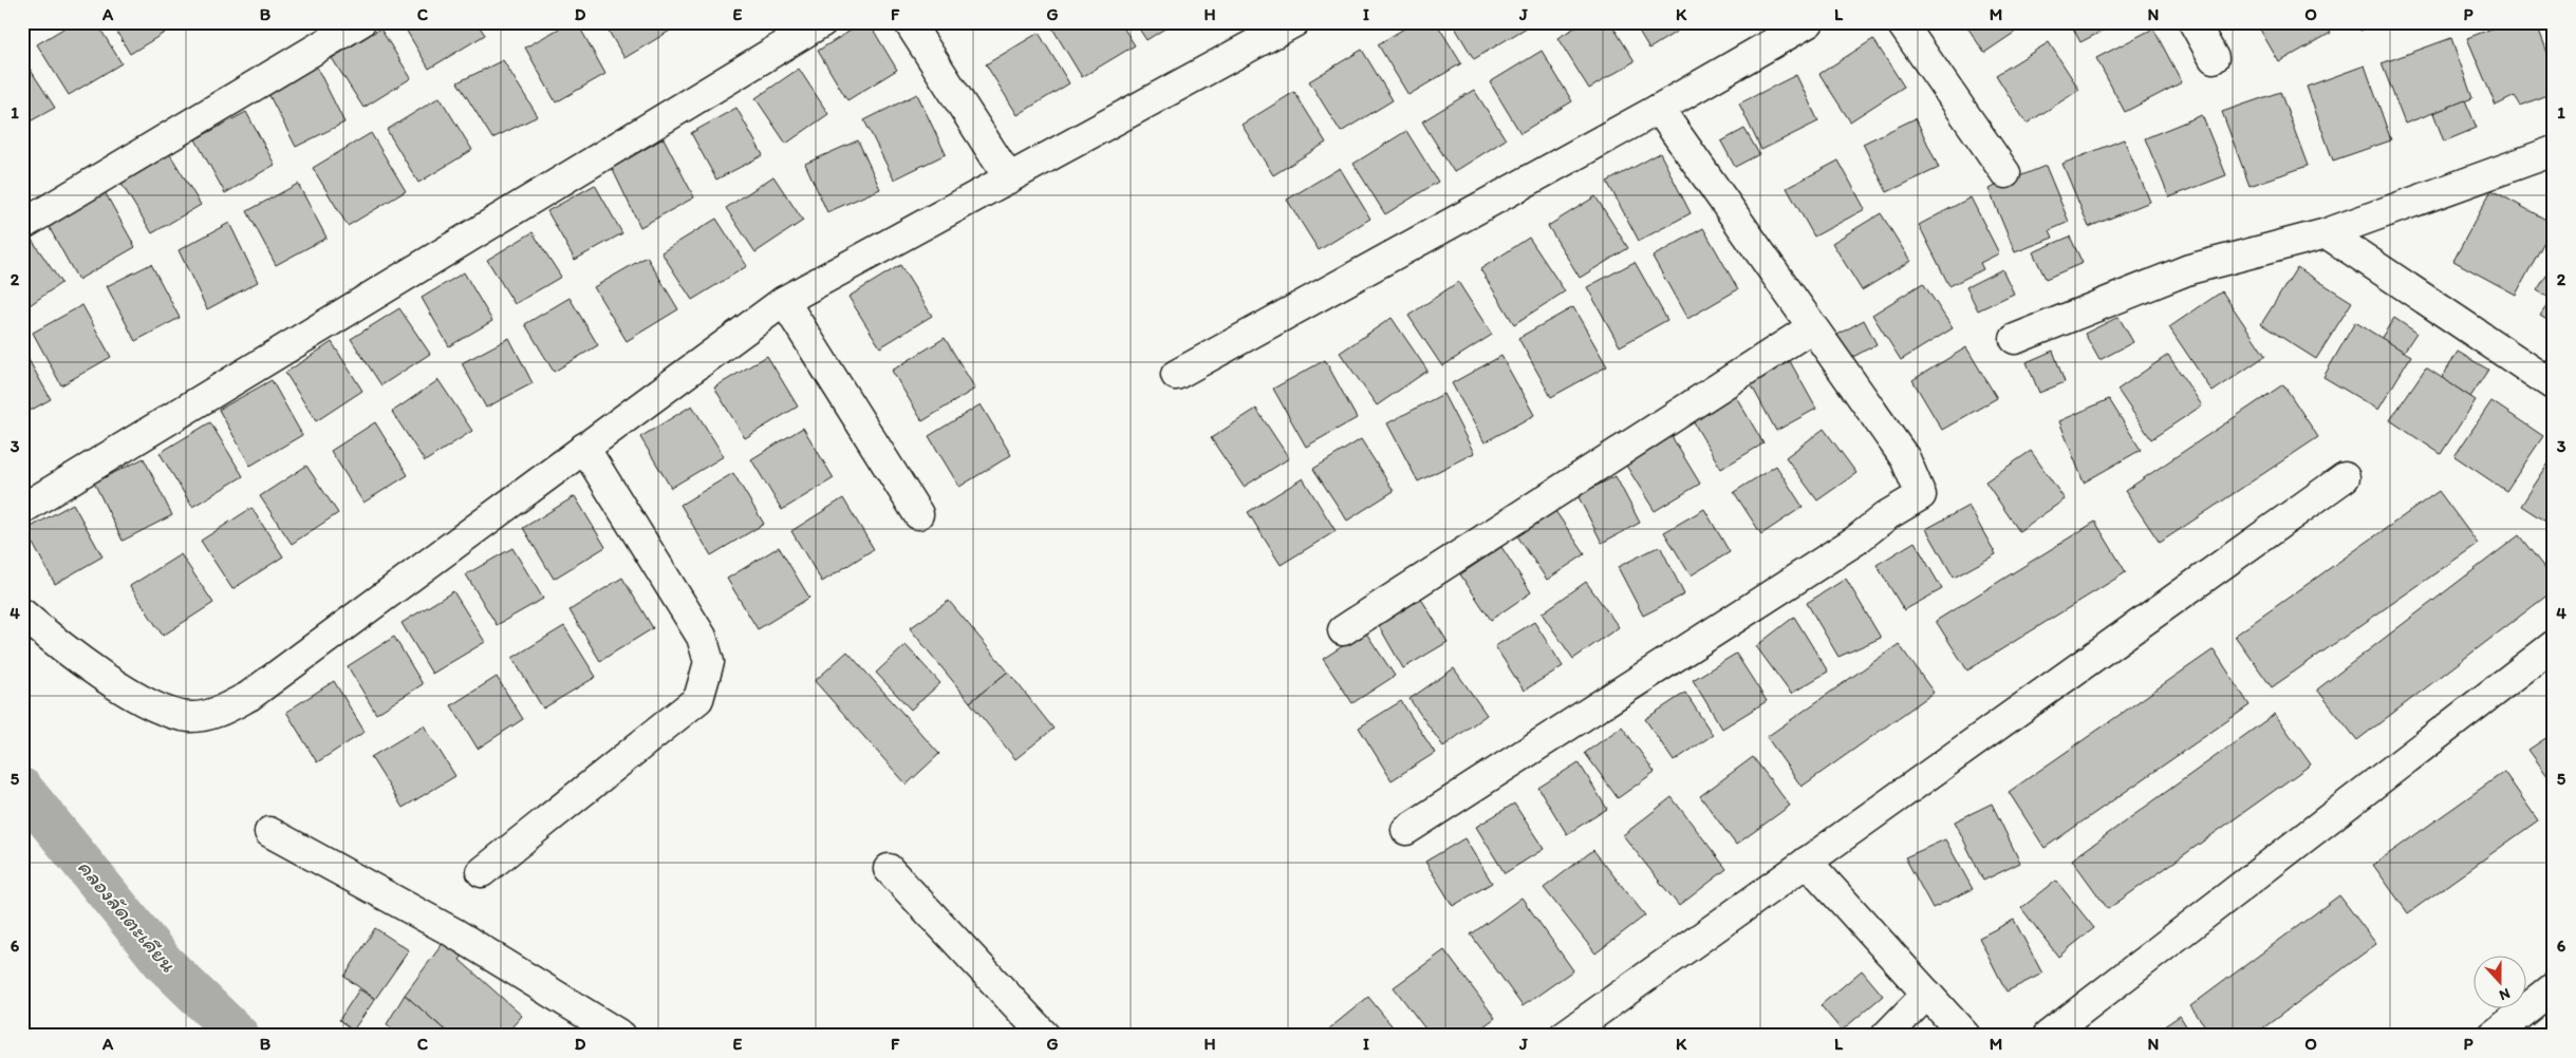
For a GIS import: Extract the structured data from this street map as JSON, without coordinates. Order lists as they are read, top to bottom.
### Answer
{
  "water": ["คลองลัดตะเคียน"],
  "north": "bottom",
  "grid": {
    "columns": [
      "A",
      "B",
      "C",
      "D",
      "E",
      "F",
      "G",
      "H",
      "I",
      "J",
      "K",
      "L",
      "M",
      "N",
      "O",
      "P"
    ],
    "rows": [
      "1",
      "2",
      "3",
      "4",
      "5",
      "6"
    ]
  }
}
